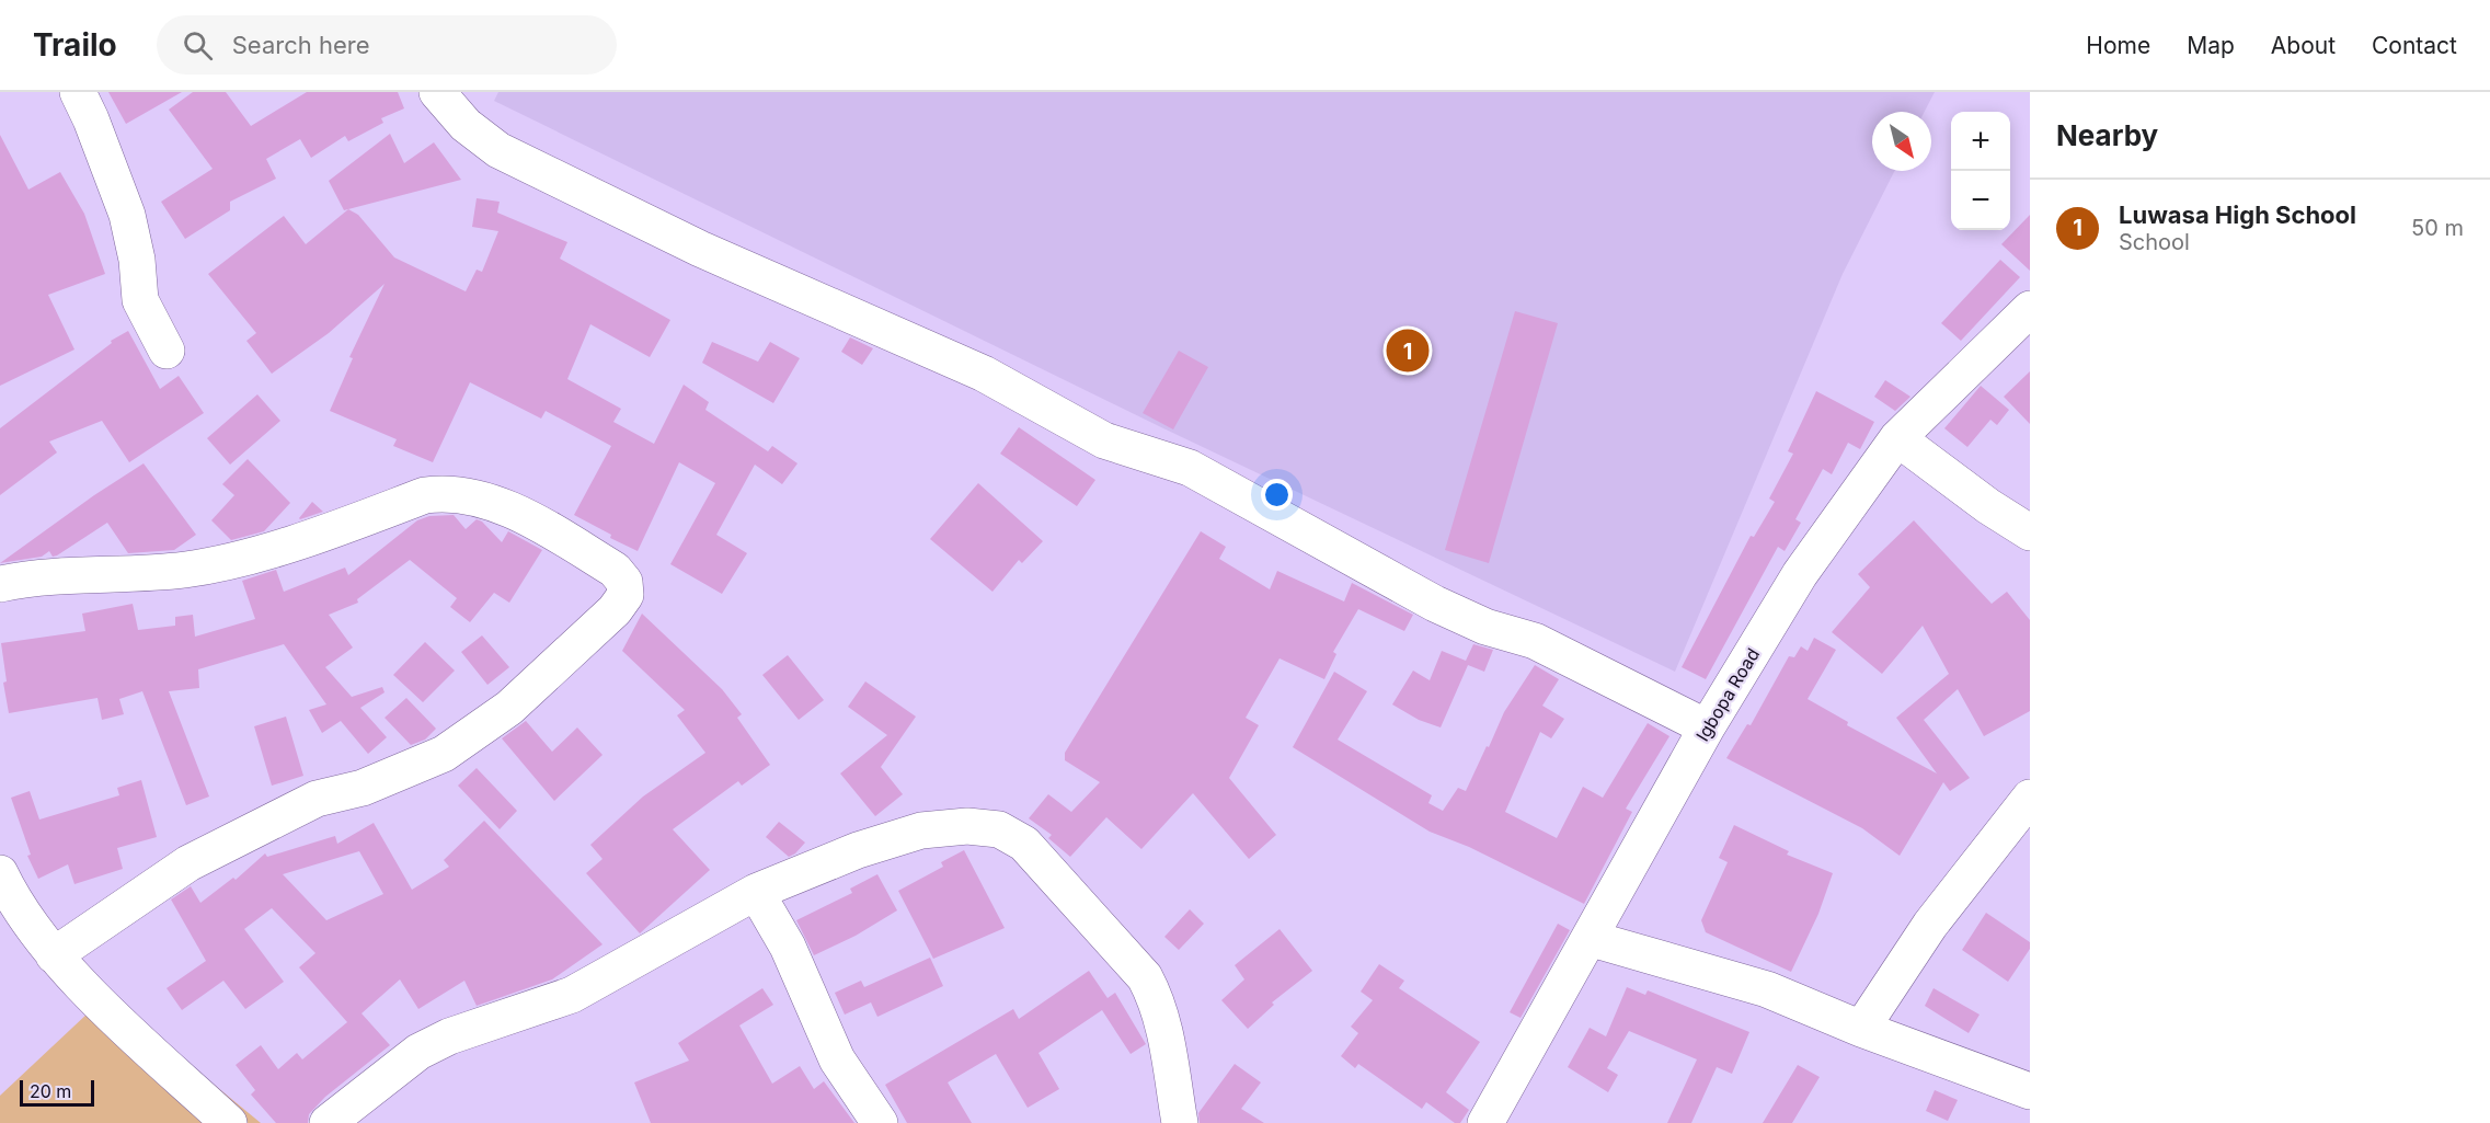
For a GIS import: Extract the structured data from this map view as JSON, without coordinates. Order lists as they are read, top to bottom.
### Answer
{
  "streets": {
    "street": ["Igbopa Road"]
  },
  "scale_bar": "20 m",
  "north": "bottom right",
  "page": {
    "header": "Trailo",
    "search": "Search here",
    "nav": [
      "Home",
      "Map",
      "About",
      "Contact"
    ],
    "heading": "Nearby",
    "map_buttons": ["+", "−"],
    "list": [
      {
        "mark": "1",
        "name": "Luwasa High School",
        "note": "School",
        "value": "50 m"
      }
    ],
    "pins": "1",
    "scale": "20 m"
  }
}
